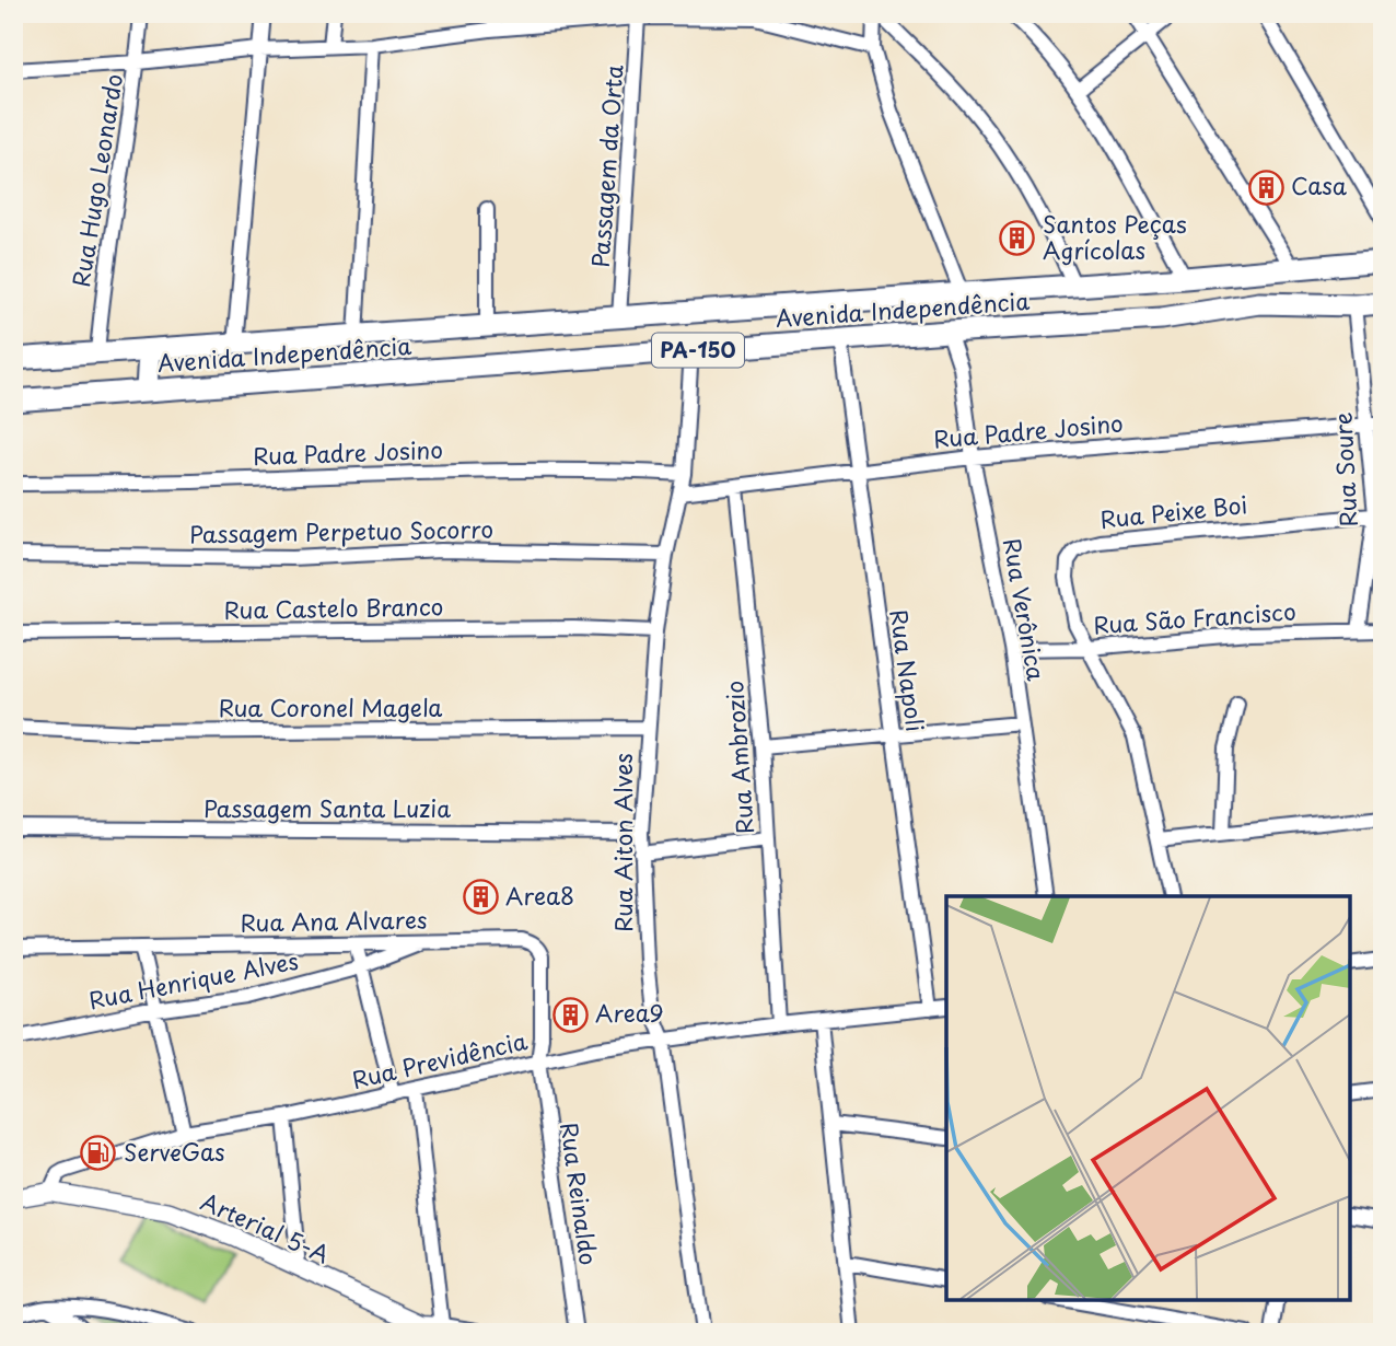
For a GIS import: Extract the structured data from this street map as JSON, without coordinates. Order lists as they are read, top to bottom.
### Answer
{
  "streets": {
    "main road": ["Avenida Independência", "PA-150", "Arterial 5-A"],
    "street": [
      "Passagem da Orta",
      "Rua Hugo Leonardo",
      "Rua Padre Josino",
      "Rua Soure",
      "Rua Peixe Boi",
      "Passagem Perpetuo Socorro",
      "Rua Castelo Branco",
      "Rua Verônica",
      "Rua São Francisco",
      "Rua Napoli",
      "Rua Coronel Magela",
      "Rua Ambrozio",
      "Passagem Santa Luzia",
      "Rua Aiton Alves",
      "Rua Ana Alvares",
      "Rua Henrique Alves",
      "Rua Previdência",
      "Rua Reinaldo"
    ]
  },
  "crossings": [
    ["Passagem da Orta", "Avenida Independência"],
    ["Rua Hugo Leonardo", "Avenida Independência"],
    ["Avenida Independência", "Rua Soure"],
    ["Avenida Independência", "Rua Verônica"],
    ["Avenida Independência", "Rua Napoli"],
    ["Avenida Independência", "Rua Aiton Alves"],
    ["Rua Padre Josino", "Rua Soure"],
    ["Rua Padre Josino", "Rua Verônica"],
    ["Rua Padre Josino", "Rua Napoli"],
    ["Rua Padre Josino", "Rua Ambrozio"],
    ["Rua Padre Josino", "Rua Aiton Alves"],
    ["Rua Soure", "Rua Peixe Boi"],
    ["Rua Soure", "Rua São Francisco"],
    ["Rua Peixe Boi", "Rua São Francisco"],
    ["Passagem Perpetuo Socorro", "Rua Aiton Alves"],
    ["Rua Castelo Branco", "Rua Aiton Alves"],
    ["Rua Verônica", "Rua São Francisco"],
    ["Rua Napoli", "Rua Previdência"],
    ["Rua Coronel Magela", "Rua Aiton Alves"],
    ["Rua Ambrozio", "Rua Previdência"],
    ["Passagem Santa Luzia", "Rua Aiton Alves"],
    ["Rua Aiton Alves", "Rua Previdência"],
    ["Rua Ana Alvares", "Rua Henrique Alves"],
    ["Rua Ana Alvares", "Rua Previdência"],
    ["Rua Ana Alvares", "Rua Reinaldo"],
    ["Rua Previdência", "Rua Reinaldo"],
    ["Rua Previdência", "Arterial 5-A"]
  ],
  "places": {
    "building": [
      "Casa",
      "Santos Peças Agrícolas",
      "Area8",
      "Area9"
    ],
    "fuel station": ["ServeGas"]
  }
}
